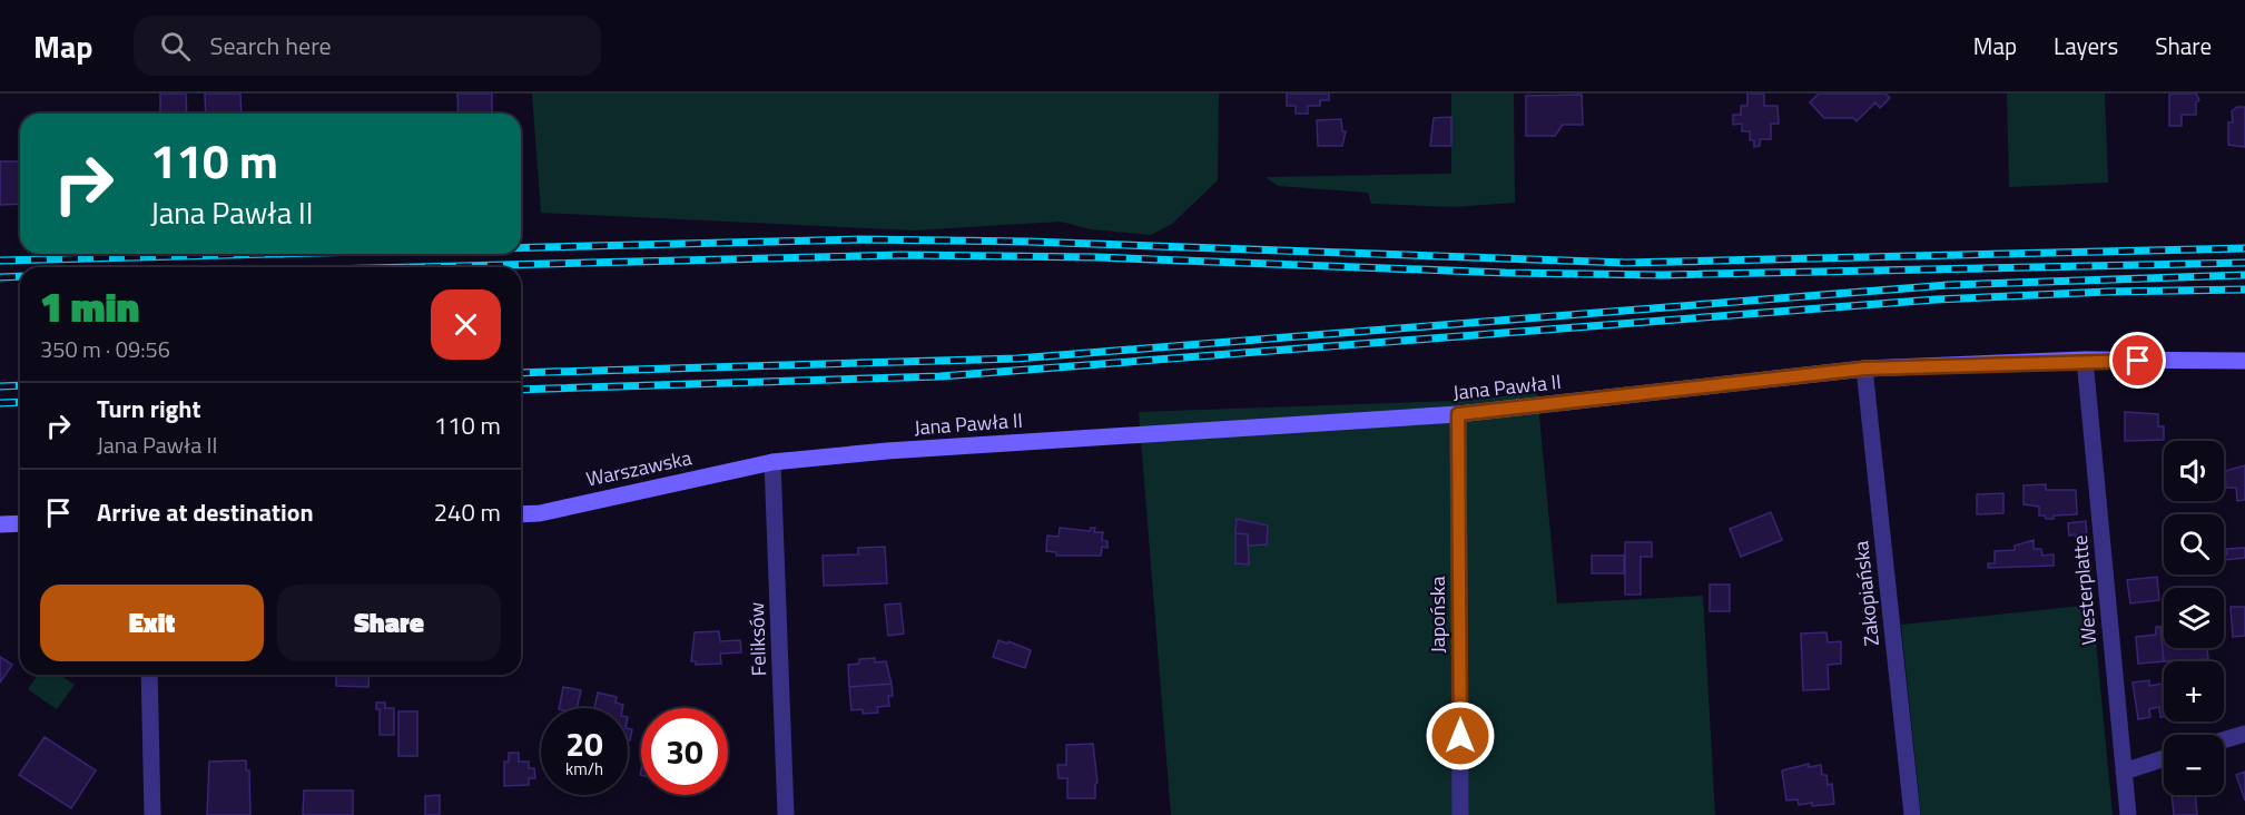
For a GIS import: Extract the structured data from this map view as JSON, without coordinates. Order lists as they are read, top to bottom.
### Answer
{
  "streets": {
    "main road": ["Jana Pawła II", "Warszawska"],
    "street": [
      "Westerplatte",
      "Zakopiańska",
      "Japońska",
      "Feliksów"
    ]
  },
  "crossings": [
    ["Jana Pawła II", "Warszawska"],
    ["Jana Pawła II", "Westerplatte"],
    ["Jana Pawła II", "Zakopiańska"],
    ["Jana Pawła II", "Japońska"],
    ["Jana Pawła II", "Feliksów"],
    ["Warszawska", "Feliksów"]
  ],
  "page": {
    "header": "Map",
    "search": "Search here",
    "nav": ["Map", "Layers", "Share"],
    "turn": ["110 m", "Jana Pawła II"],
    "heading": ["1 min", "350 m · 09:56"],
    "list": [
      {
        "name": "Turn right",
        "note": "Jana Pawła II",
        "value": "110 m"
      },
      {
        "name": "Arrive at destination",
        "value": "240 m"
      }
    ],
    "map_buttons": ["+", "−"],
    "buttons": ["Exit", "Share"],
    "speed": "20 km/h",
    "limit": "30"
  }
}
